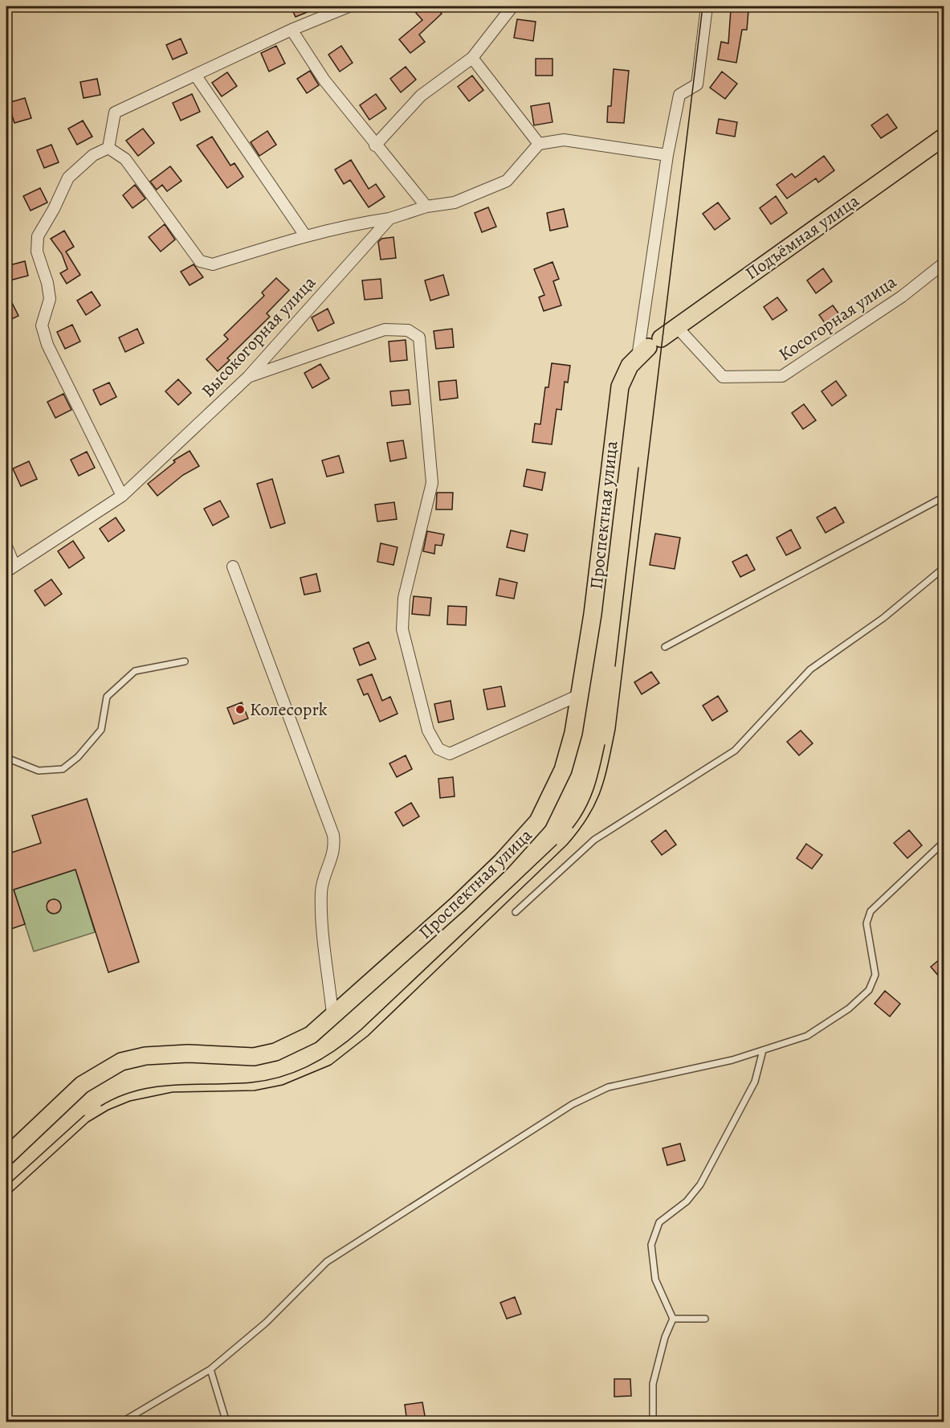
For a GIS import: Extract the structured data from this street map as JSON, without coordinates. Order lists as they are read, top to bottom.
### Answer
{
  "streets": {
    "main road": ["Подъёмная улица", "Проспектная улица"],
    "street": ["Косогорная улица", "Высокогорная улица"]
  },
  "crossings": [
    ["Подъёмная улица", "Косогорная улица"],
    ["Подъёмная улица", "Проспектная улица"]
  ],
  "places": ["Колесоprk"]
}
